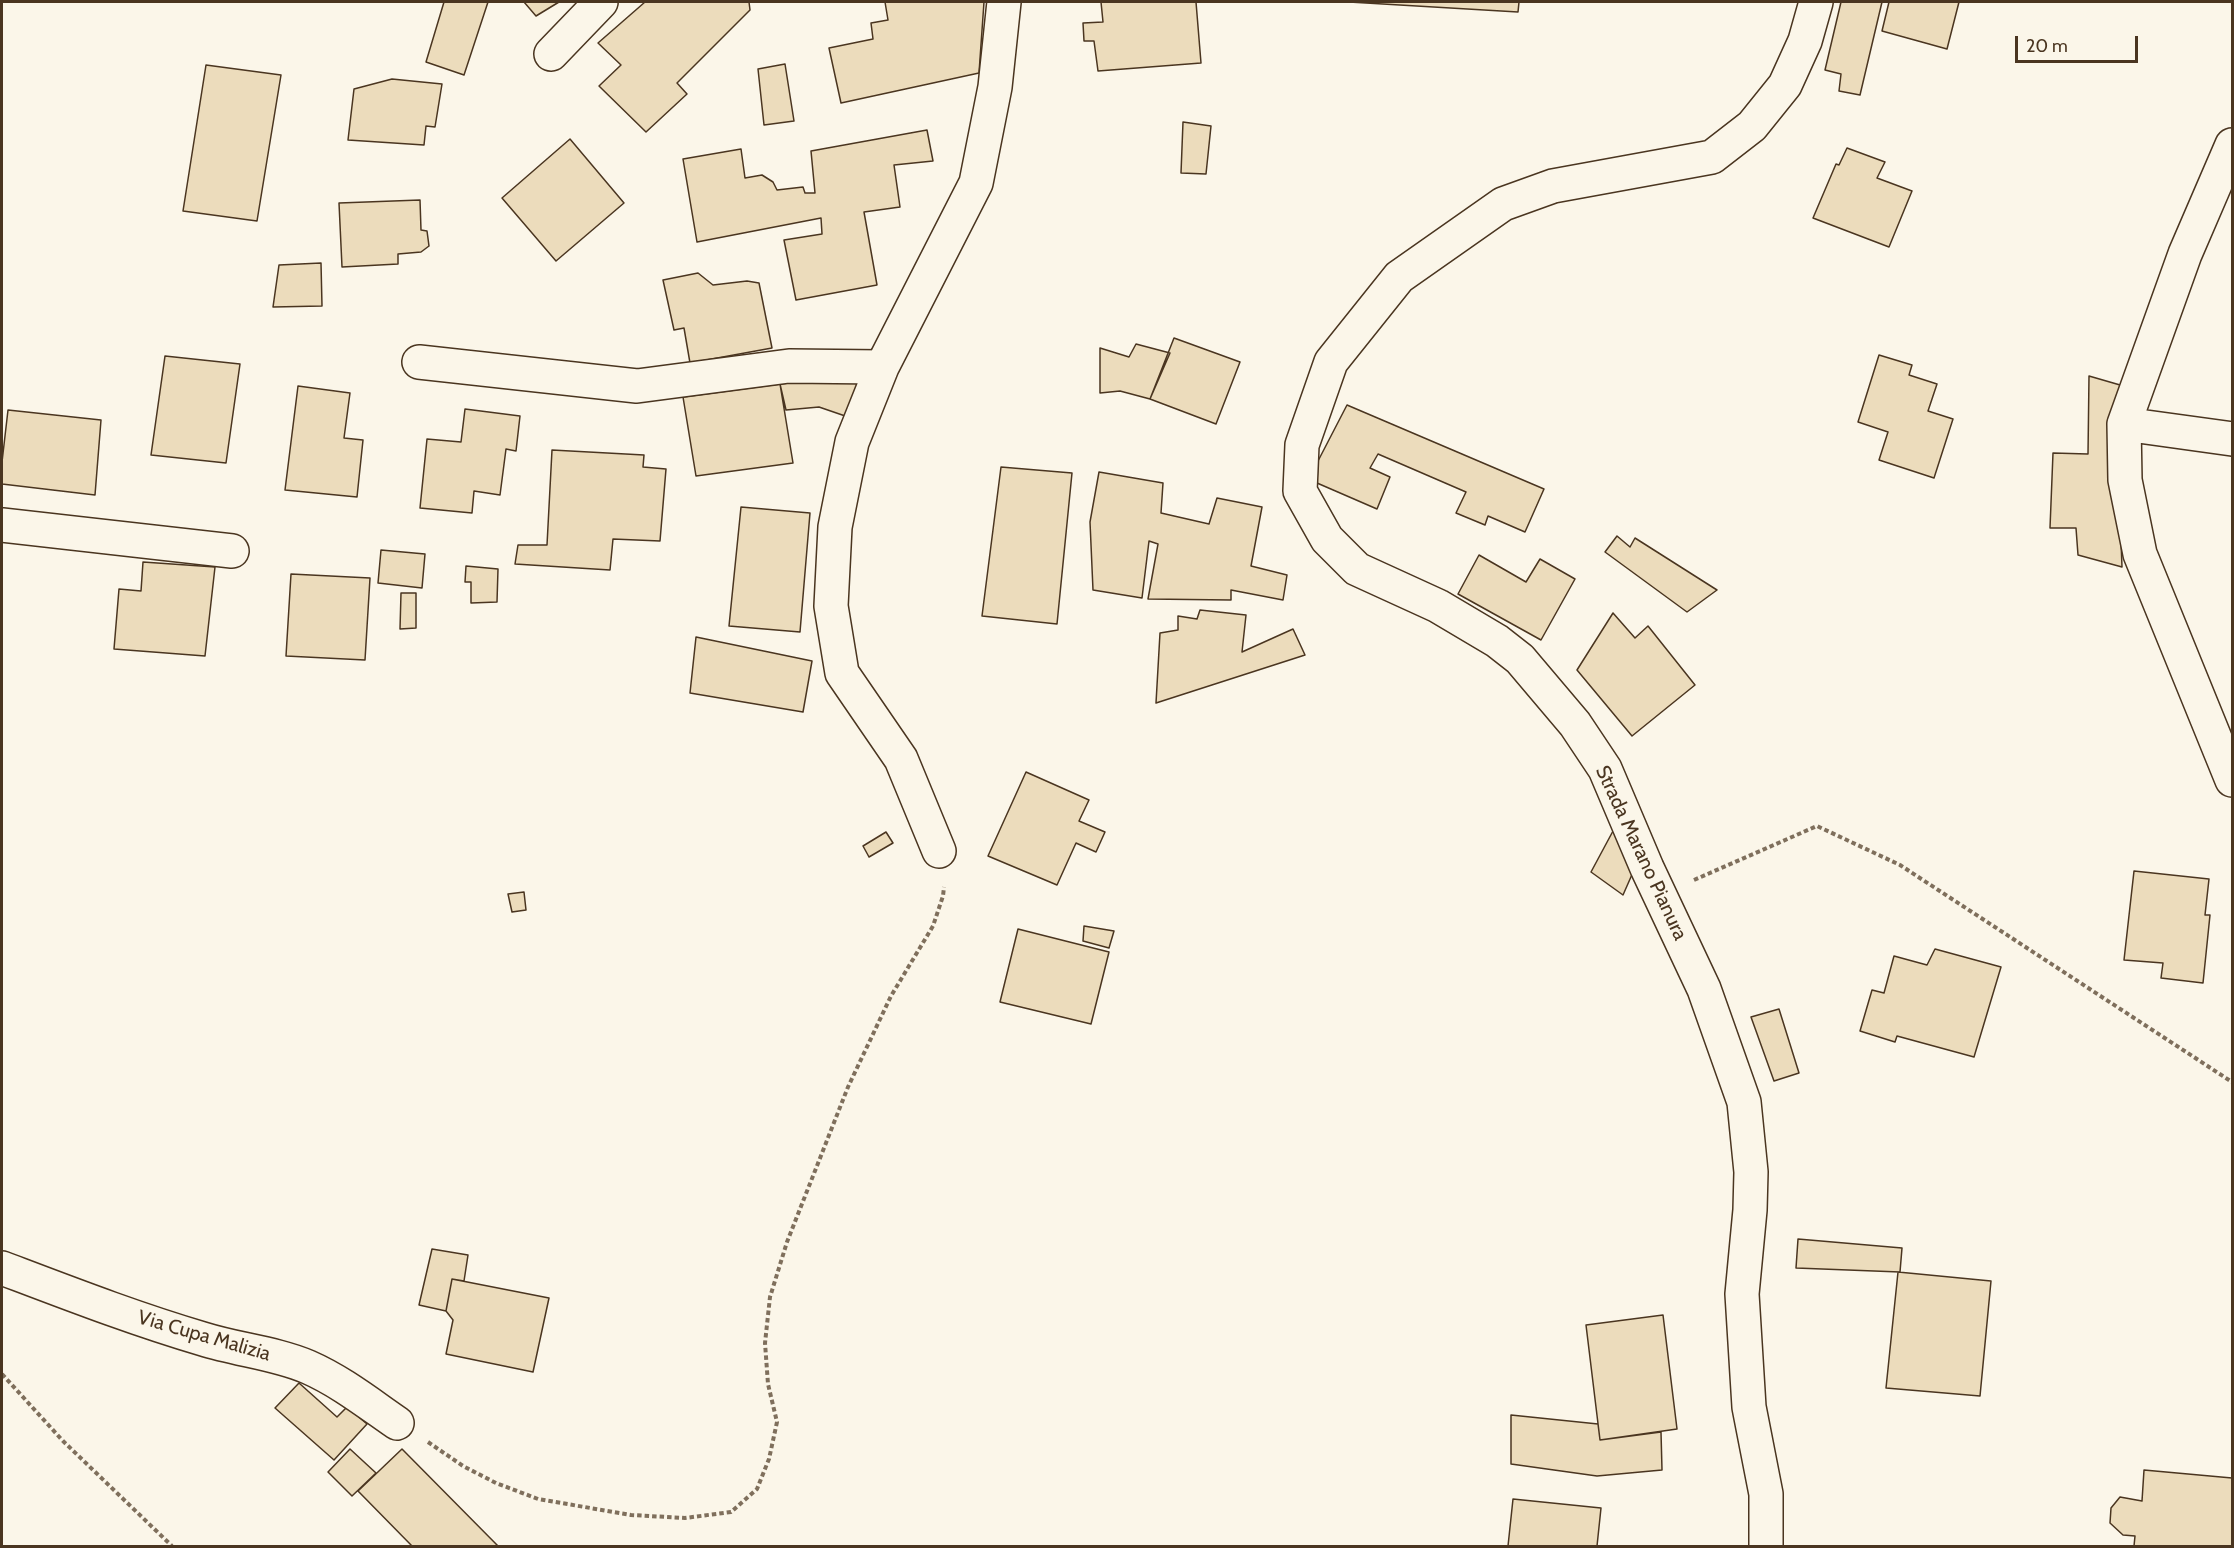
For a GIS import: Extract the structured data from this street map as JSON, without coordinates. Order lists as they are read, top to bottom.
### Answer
{
  "streets": {
    "street": ["Strada Marano Pianura", "Via Cupa Malizia"]
  },
  "scale_bar": "20 m"
}
